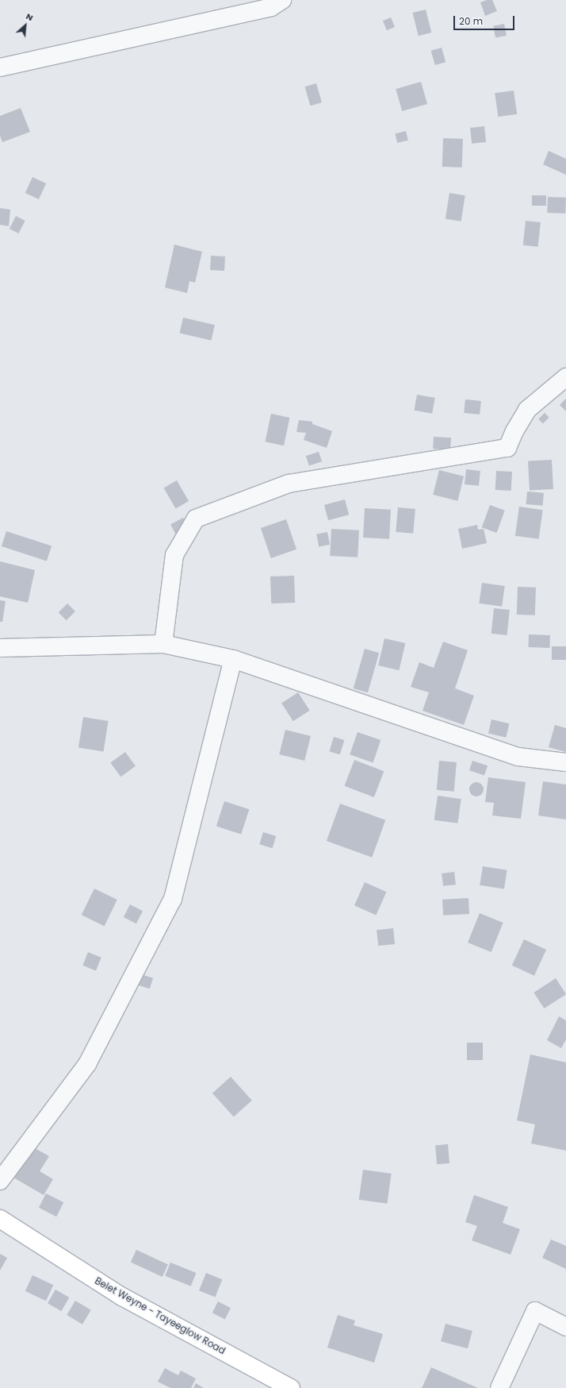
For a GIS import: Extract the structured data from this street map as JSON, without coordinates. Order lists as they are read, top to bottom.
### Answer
{
  "streets": {
    "main road": ["Belet Weyne - Tayeeglow Road"]
  },
  "scale_bar": "20 m",
  "north": "top right"
}
